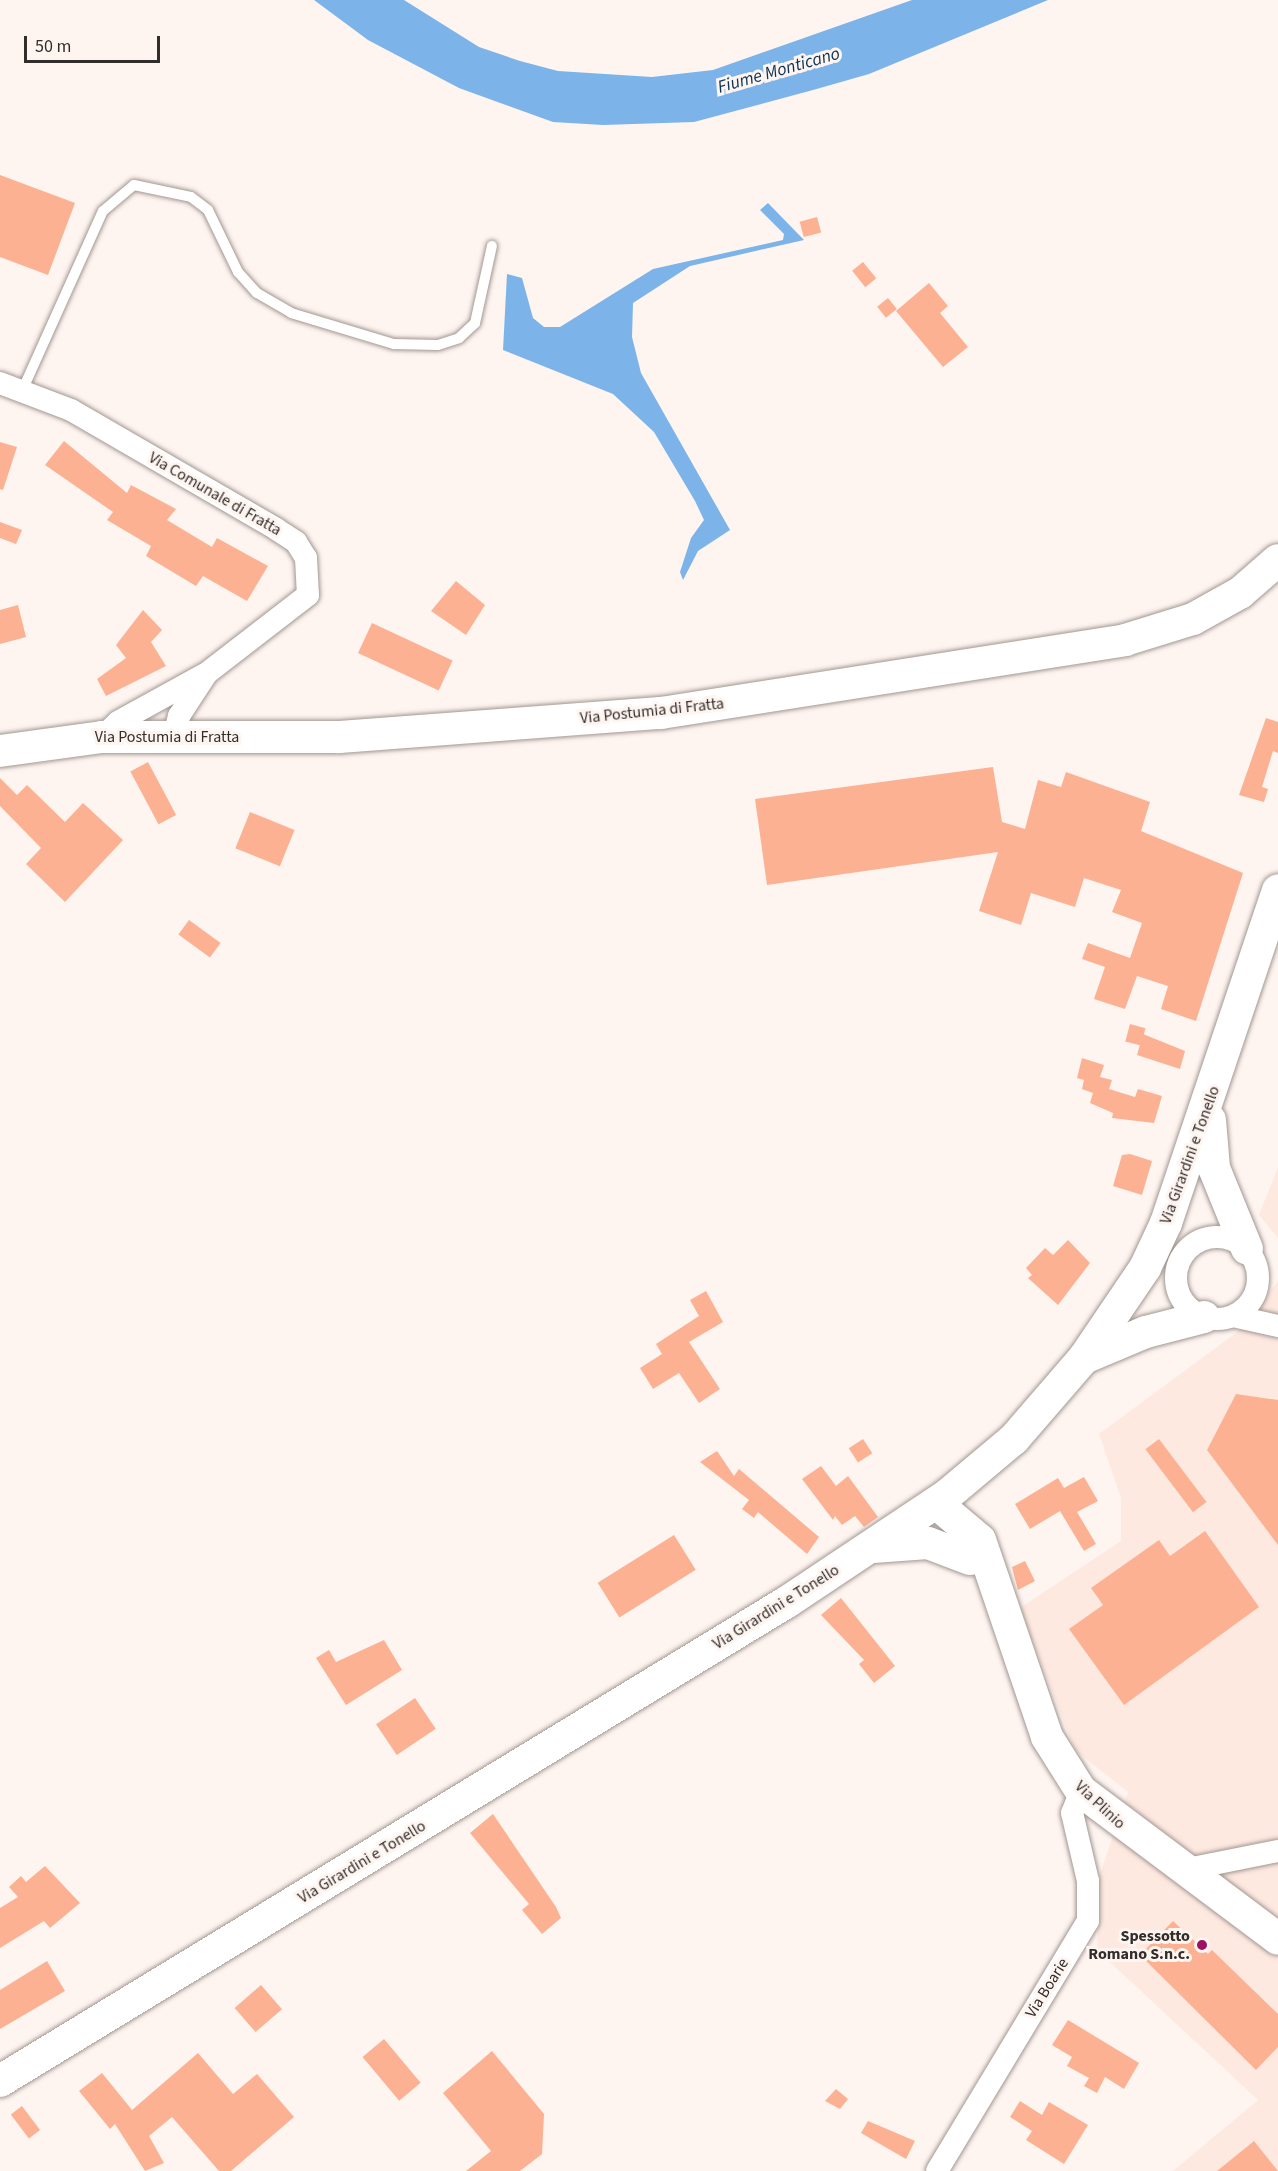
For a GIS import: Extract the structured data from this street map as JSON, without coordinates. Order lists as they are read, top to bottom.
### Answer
{
  "streets": {
    "main road": ["Via Postumia di Fratta", "Via Girardini e Tonello", "Via Plinio"],
    "street": ["Via Comunale di Fratta", "Via Boarie"]
  },
  "crossings": [
    ["Via Comunale di Fratta", "Via Postumia di Fratta"],
    ["Via Girardini e Tonello", "Via Plinio"],
    ["Via Plinio", "Via Boarie"]
  ],
  "water": ["Fiume Monticano"],
  "places": ["Spessotto Romano S.n.c."],
  "scale_bar": "50 m"
}
